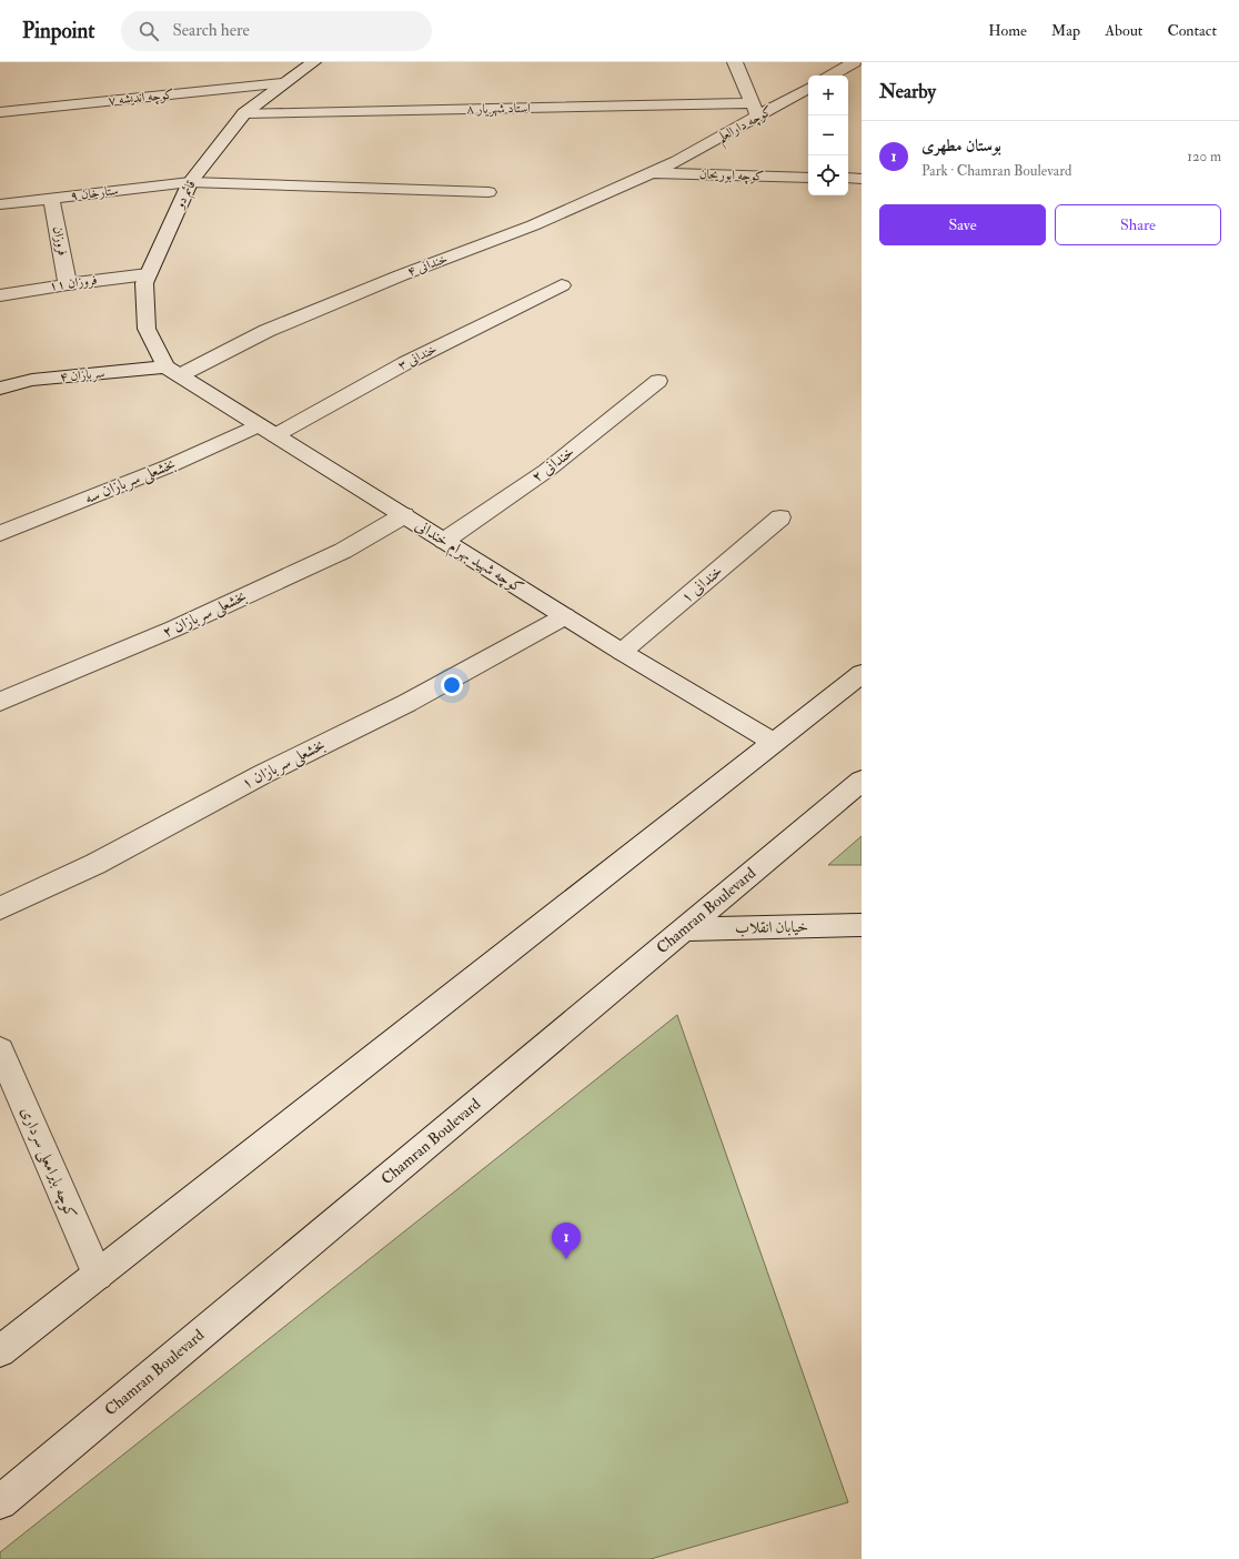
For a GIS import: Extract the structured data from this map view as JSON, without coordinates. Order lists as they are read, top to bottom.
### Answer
{
  "streets": {
    "street": [
      "کوچه اندیشه ۷",
      "استاد شهریار ۸",
      "کوچه دارالعلم",
      "کوچه ابوریحان",
      "۹ ستارخان",
      "قائم دو",
      "فروزان",
      "خندانی ۴",
      "۱۱ فروزان",
      "خندانی ۳",
      "سربازان ۴",
      "خندانی ۲",
      "بخشعلی سربازان سه",
      "کوچه شهید بهرام خندانی",
      "خندانی ۱",
      "بخشعلی سربازان ۲",
      "بخشعلی سربازان ۱",
      "Chamran Boulevard",
      "خیابان انقلاب",
      "کوچه بایرامعلی سرداری"
    ]
  },
  "crossings": [
    ["کوچه اندیشه ۷", "قائم دو"],
    ["استاد شهریار ۸", "کوچه دارالعلم"],
    ["استاد شهریار ۸", "قائم دو"],
    ["کوچه دارالعلم", "خندانی ۴"],
    ["کوچه ابوریحان", "خندانی ۴"],
    ["۹ ستارخان", "قائم دو"],
    ["۹ ستارخان", "فروزان"],
    ["قائم دو", "خندانی ۴"],
    ["قائم دو", "۱۱ فروزان"],
    ["قائم دو", "سربازان ۴"],
    ["قائم دو", "کوچه شهید بهرام خندانی"],
    ["فروزان", "۱۱ فروزان"],
    ["خندانی ۴", "سربازان ۴"],
    ["خندانی ۴", "کوچه شهید بهرام خندانی"],
    ["خندانی ۳", "بخشعلی سربازان سه"],
    ["خندانی ۳", "کوچه شهید بهرام خندانی"],
    ["سربازان ۴", "کوچه شهید بهرام خندانی"],
    ["خندانی ۲", "کوچه شهید بهرام خندانی"],
    ["بخشعلی سربازان سه", "کوچه شهید بهرام خندانی"],
    ["کوچه شهید بهرام خندانی", "خندانی ۱"],
    ["کوچه شهید بهرام خندانی", "بخشعلی سربازان ۲"],
    ["کوچه شهید بهرام خندانی", "بخشعلی سربازان ۱"],
    ["Chamran Boulevard", "خیابان انقلاب"]
  ],
  "page": {
    "header": "Pinpoint",
    "search": "Search here",
    "nav": [
      "Home",
      "Map",
      "About",
      "Contact"
    ],
    "heading": "Nearby",
    "map_buttons": ["+", "−"],
    "list": [
      {
        "mark": "1",
        "name": "بوستان مطهری",
        "note": "Park · Chamran Boulevard",
        "value": "120 m"
      }
    ],
    "buttons": ["Save", "Share"],
    "pins": "1"
  }
}
